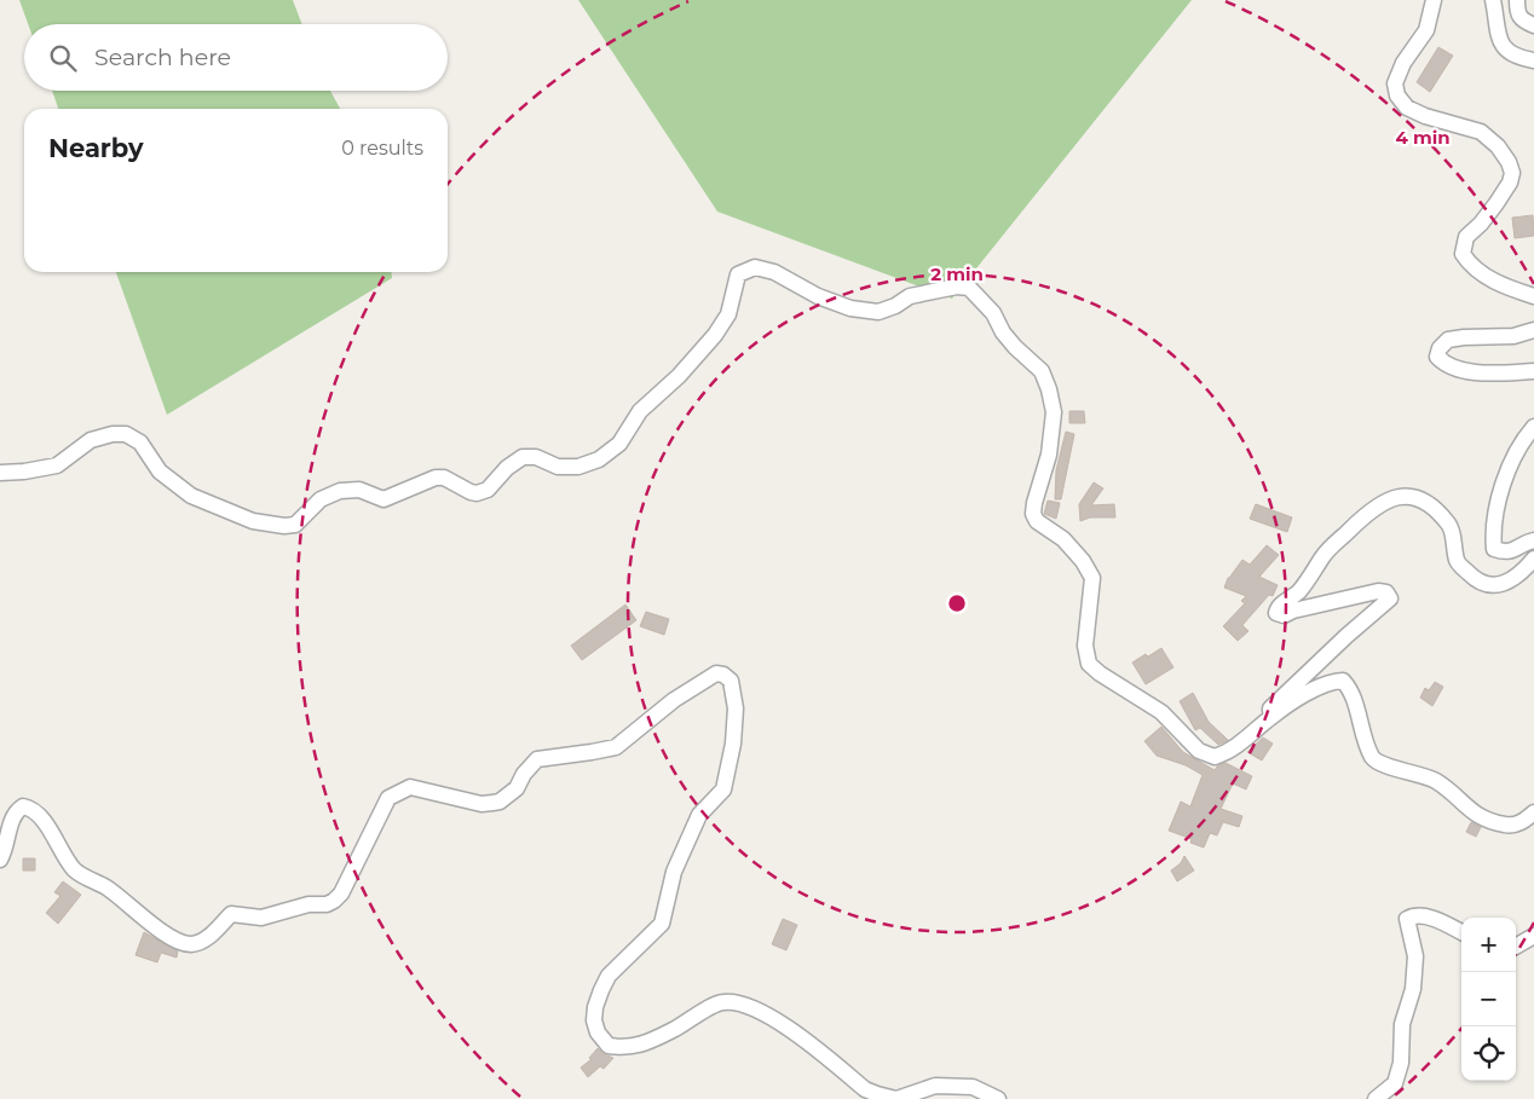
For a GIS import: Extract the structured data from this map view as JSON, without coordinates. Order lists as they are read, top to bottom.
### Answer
{
  "page": {
    "search": "Search here",
    "heading": ["Nearby", "0 results"],
    "map_buttons": ["+", "−"]
  },
  "rings": ["4 min", "2 min"]
}
